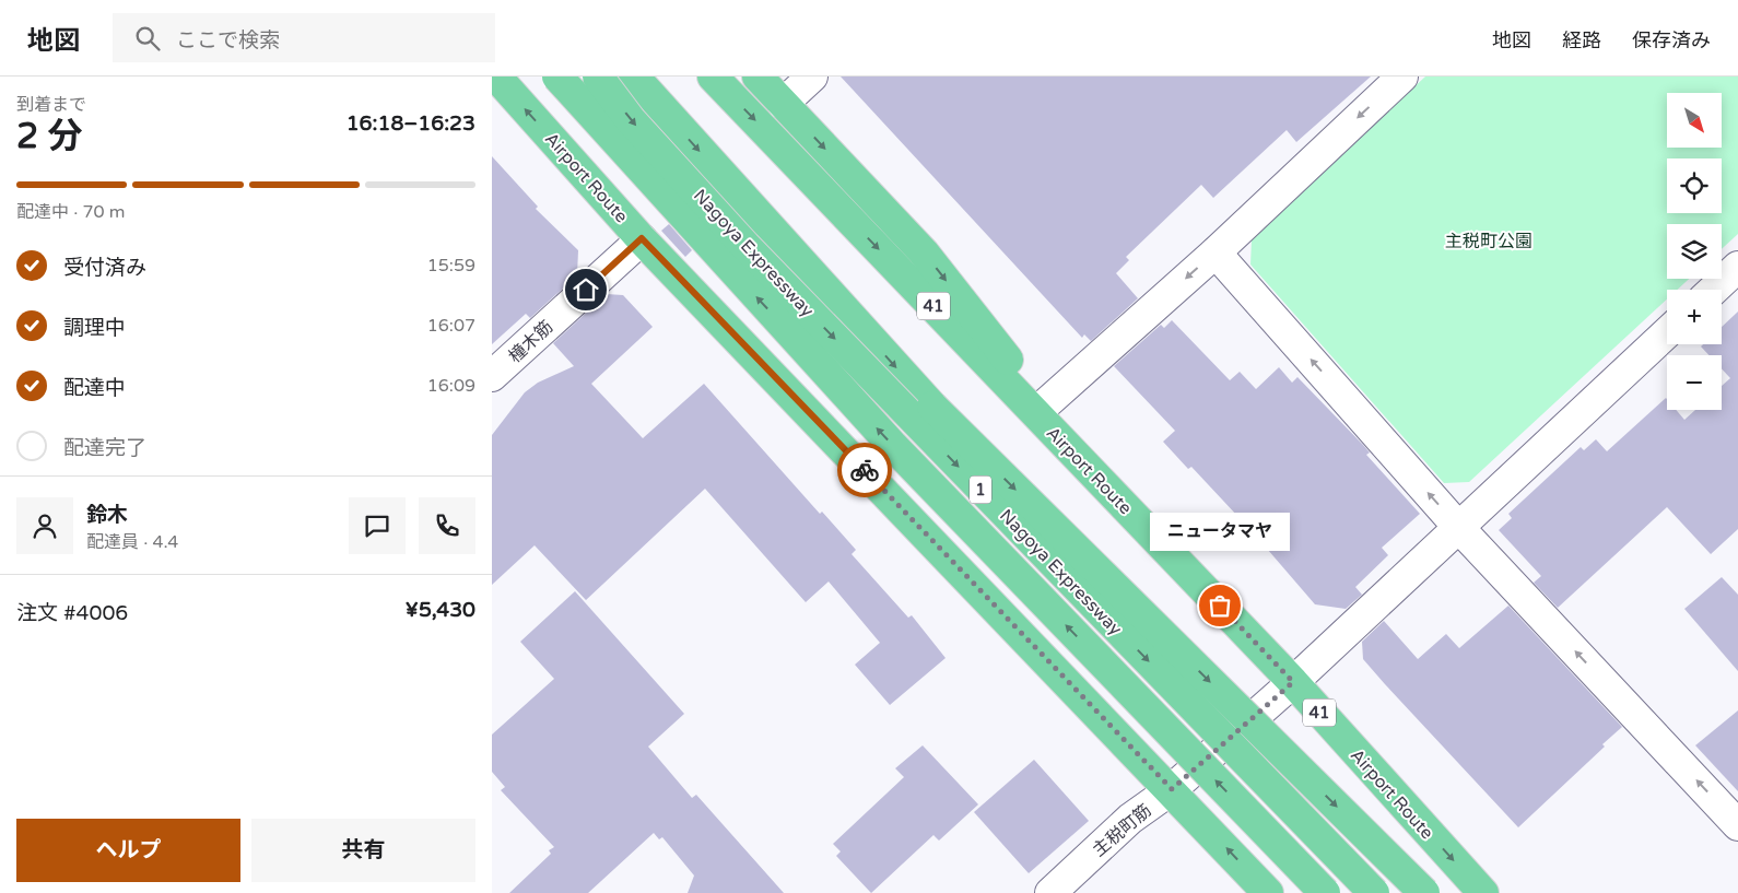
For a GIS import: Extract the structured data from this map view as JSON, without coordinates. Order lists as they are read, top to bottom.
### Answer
{
  "streets": {
    "highway": [
      "Airport Route",
      "Nagoya Expressway",
      "41",
      "1"
    ],
    "street": ["橦木筋", "主税町筋"]
  },
  "crossings": [
    ["Airport Route", "41"],
    ["Airport Route", "橦木筋"],
    ["Airport Route", "主税町筋"]
  ],
  "parks": ["主税町公園"],
  "places": ["ニュータマヤ"],
  "north": "bottom right",
  "page": {
    "header": "地図",
    "search": "ここで検索",
    "nav": ["地図", "経路", "保存済み"],
    "heading": ["2 分", "到着まで", "16:18–16:23"],
    "panel": [
      "鈴木",
      "配達員 · 4.4",
      "注文 #4006",
      "¥5,430"
    ],
    "map_buttons": ["+", "−"],
    "bar": "配達中 · 70 m",
    "list": [
      ["受付済み", "15:59"],
      ["調理中", "16:07"],
      ["配達中", "16:09"],
      "配達完了"
    ],
    "bubble": "ニュータマヤ",
    "buttons": ["ヘルプ", "共有"]
  }
}
